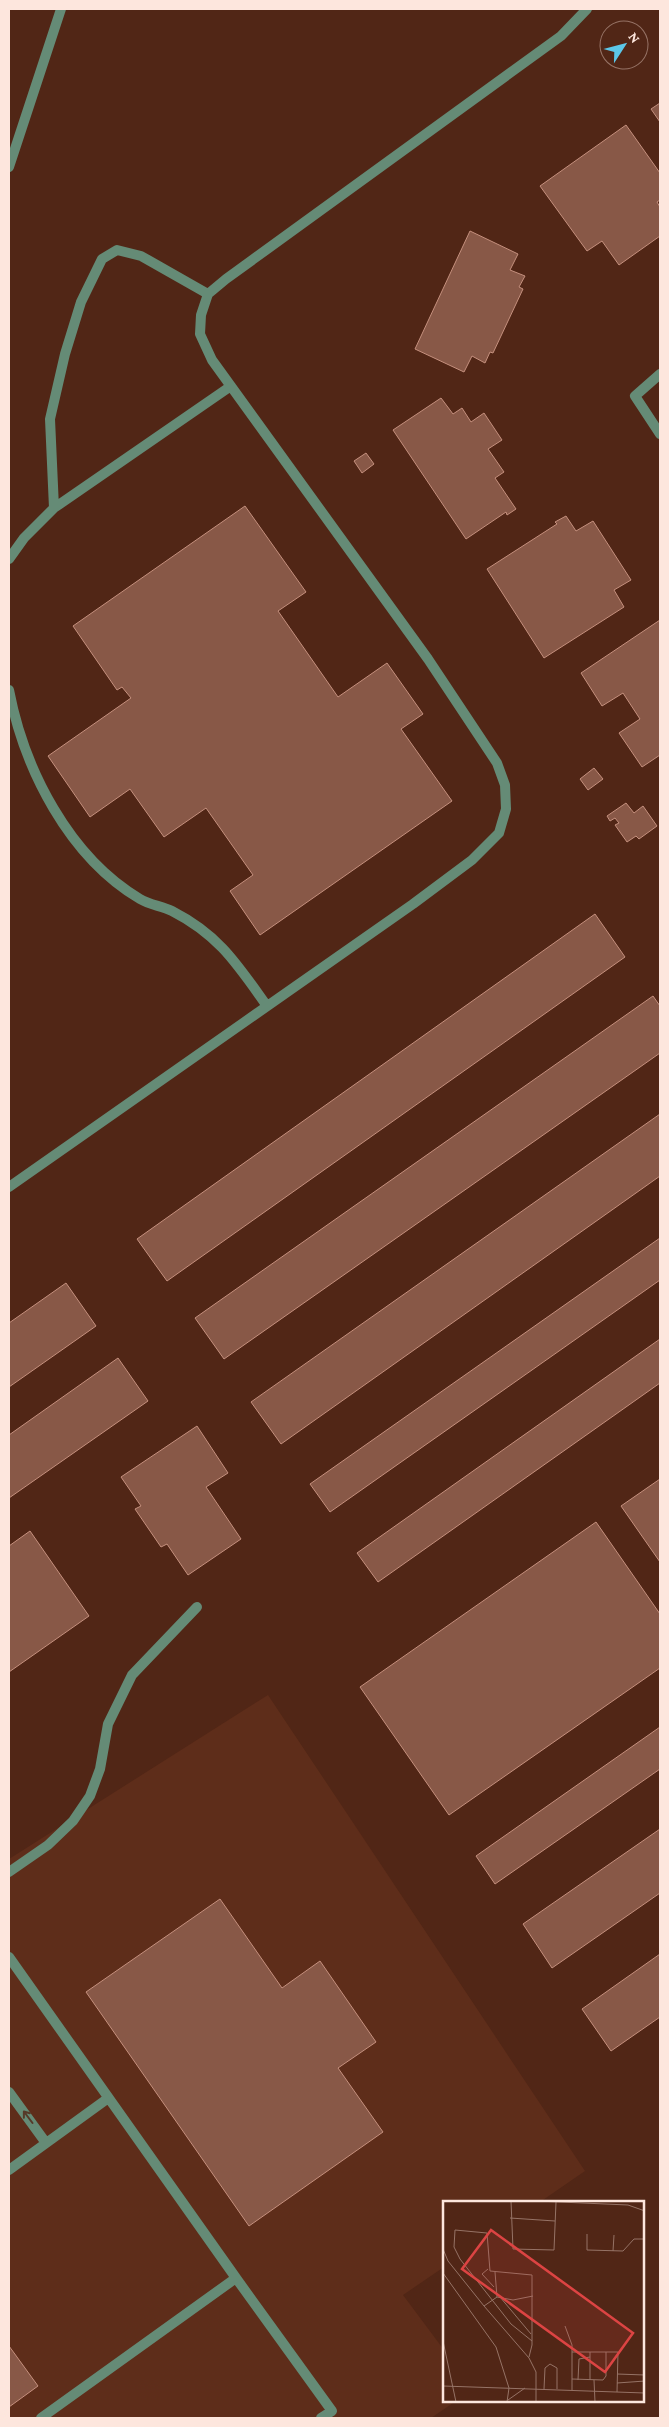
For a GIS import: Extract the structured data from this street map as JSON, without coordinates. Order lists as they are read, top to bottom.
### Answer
{
  "north": "top right"
}
